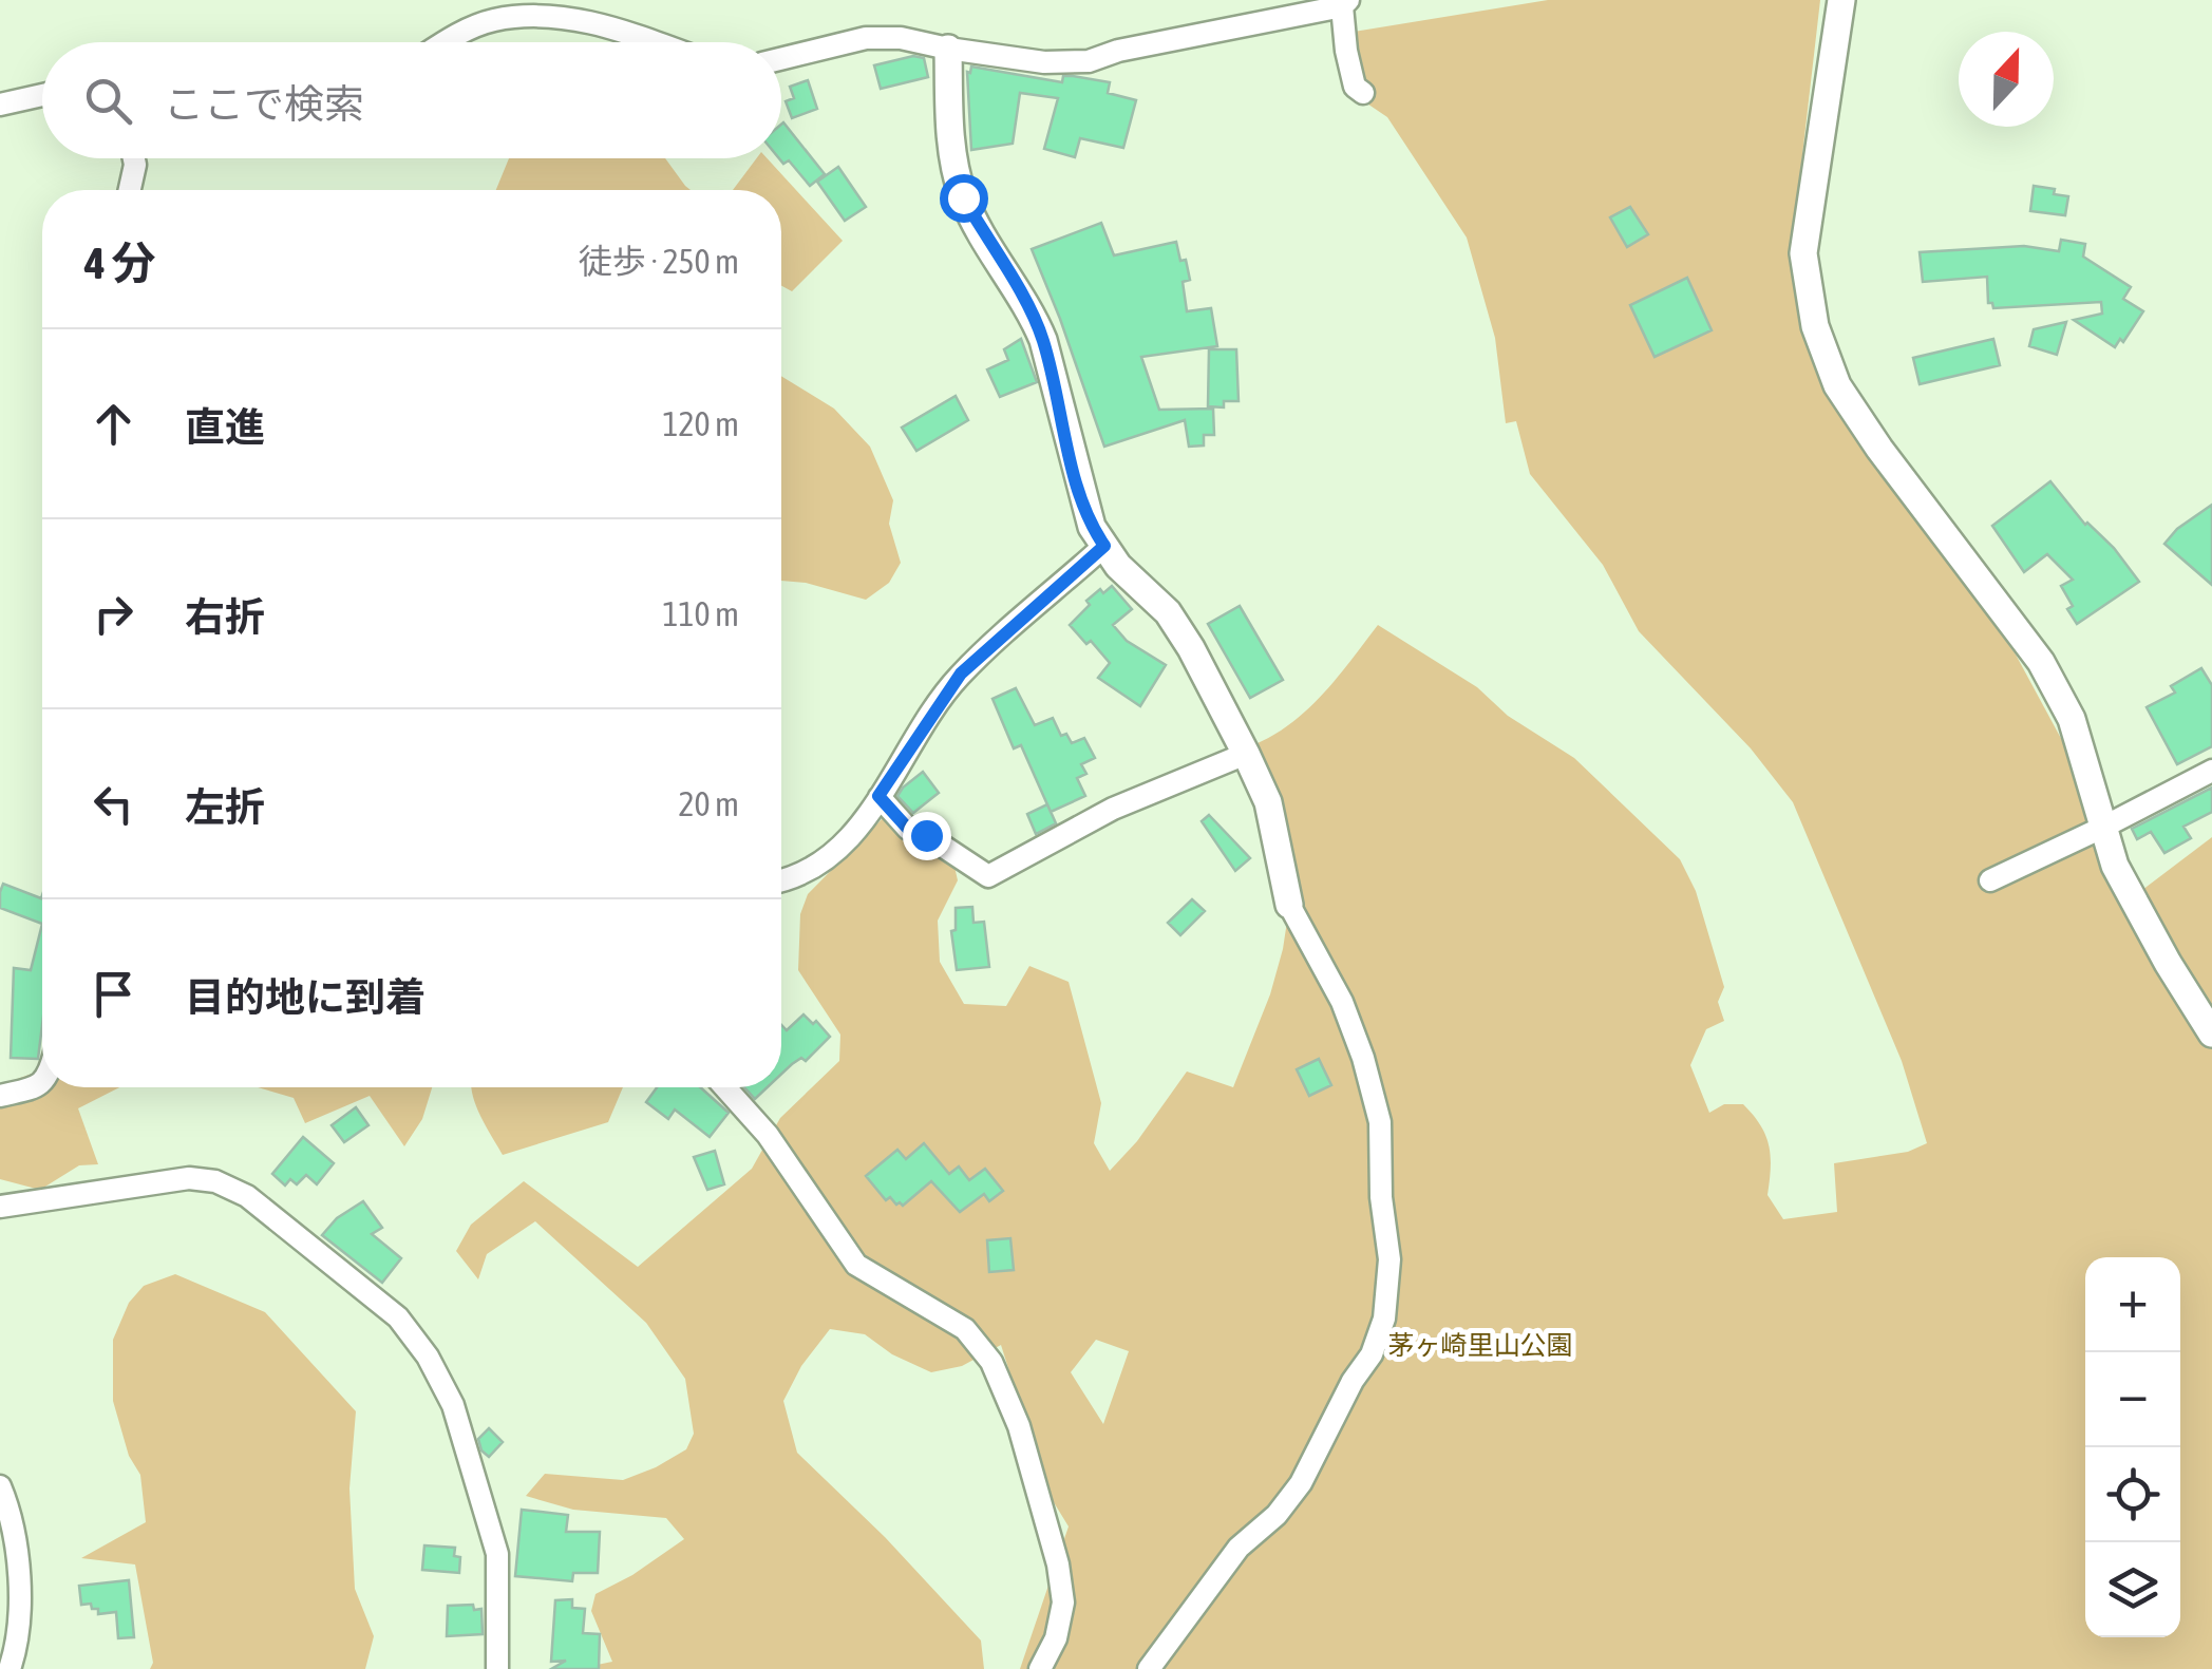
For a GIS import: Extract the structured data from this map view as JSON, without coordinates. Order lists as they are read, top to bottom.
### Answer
{
  "parks": ["茅ヶ崎里山公園"],
  "north": "top",
  "page": {
    "search": "ここで検索",
    "heading": ["4 分", "徒歩 · 250 m"],
    "list": [
      ["直進", "120 m"],
      ["右折", "110 m"],
      ["左折", "20 m"],
      "目的地に到着"
    ],
    "map_buttons": ["+", "−"]
  }
}
